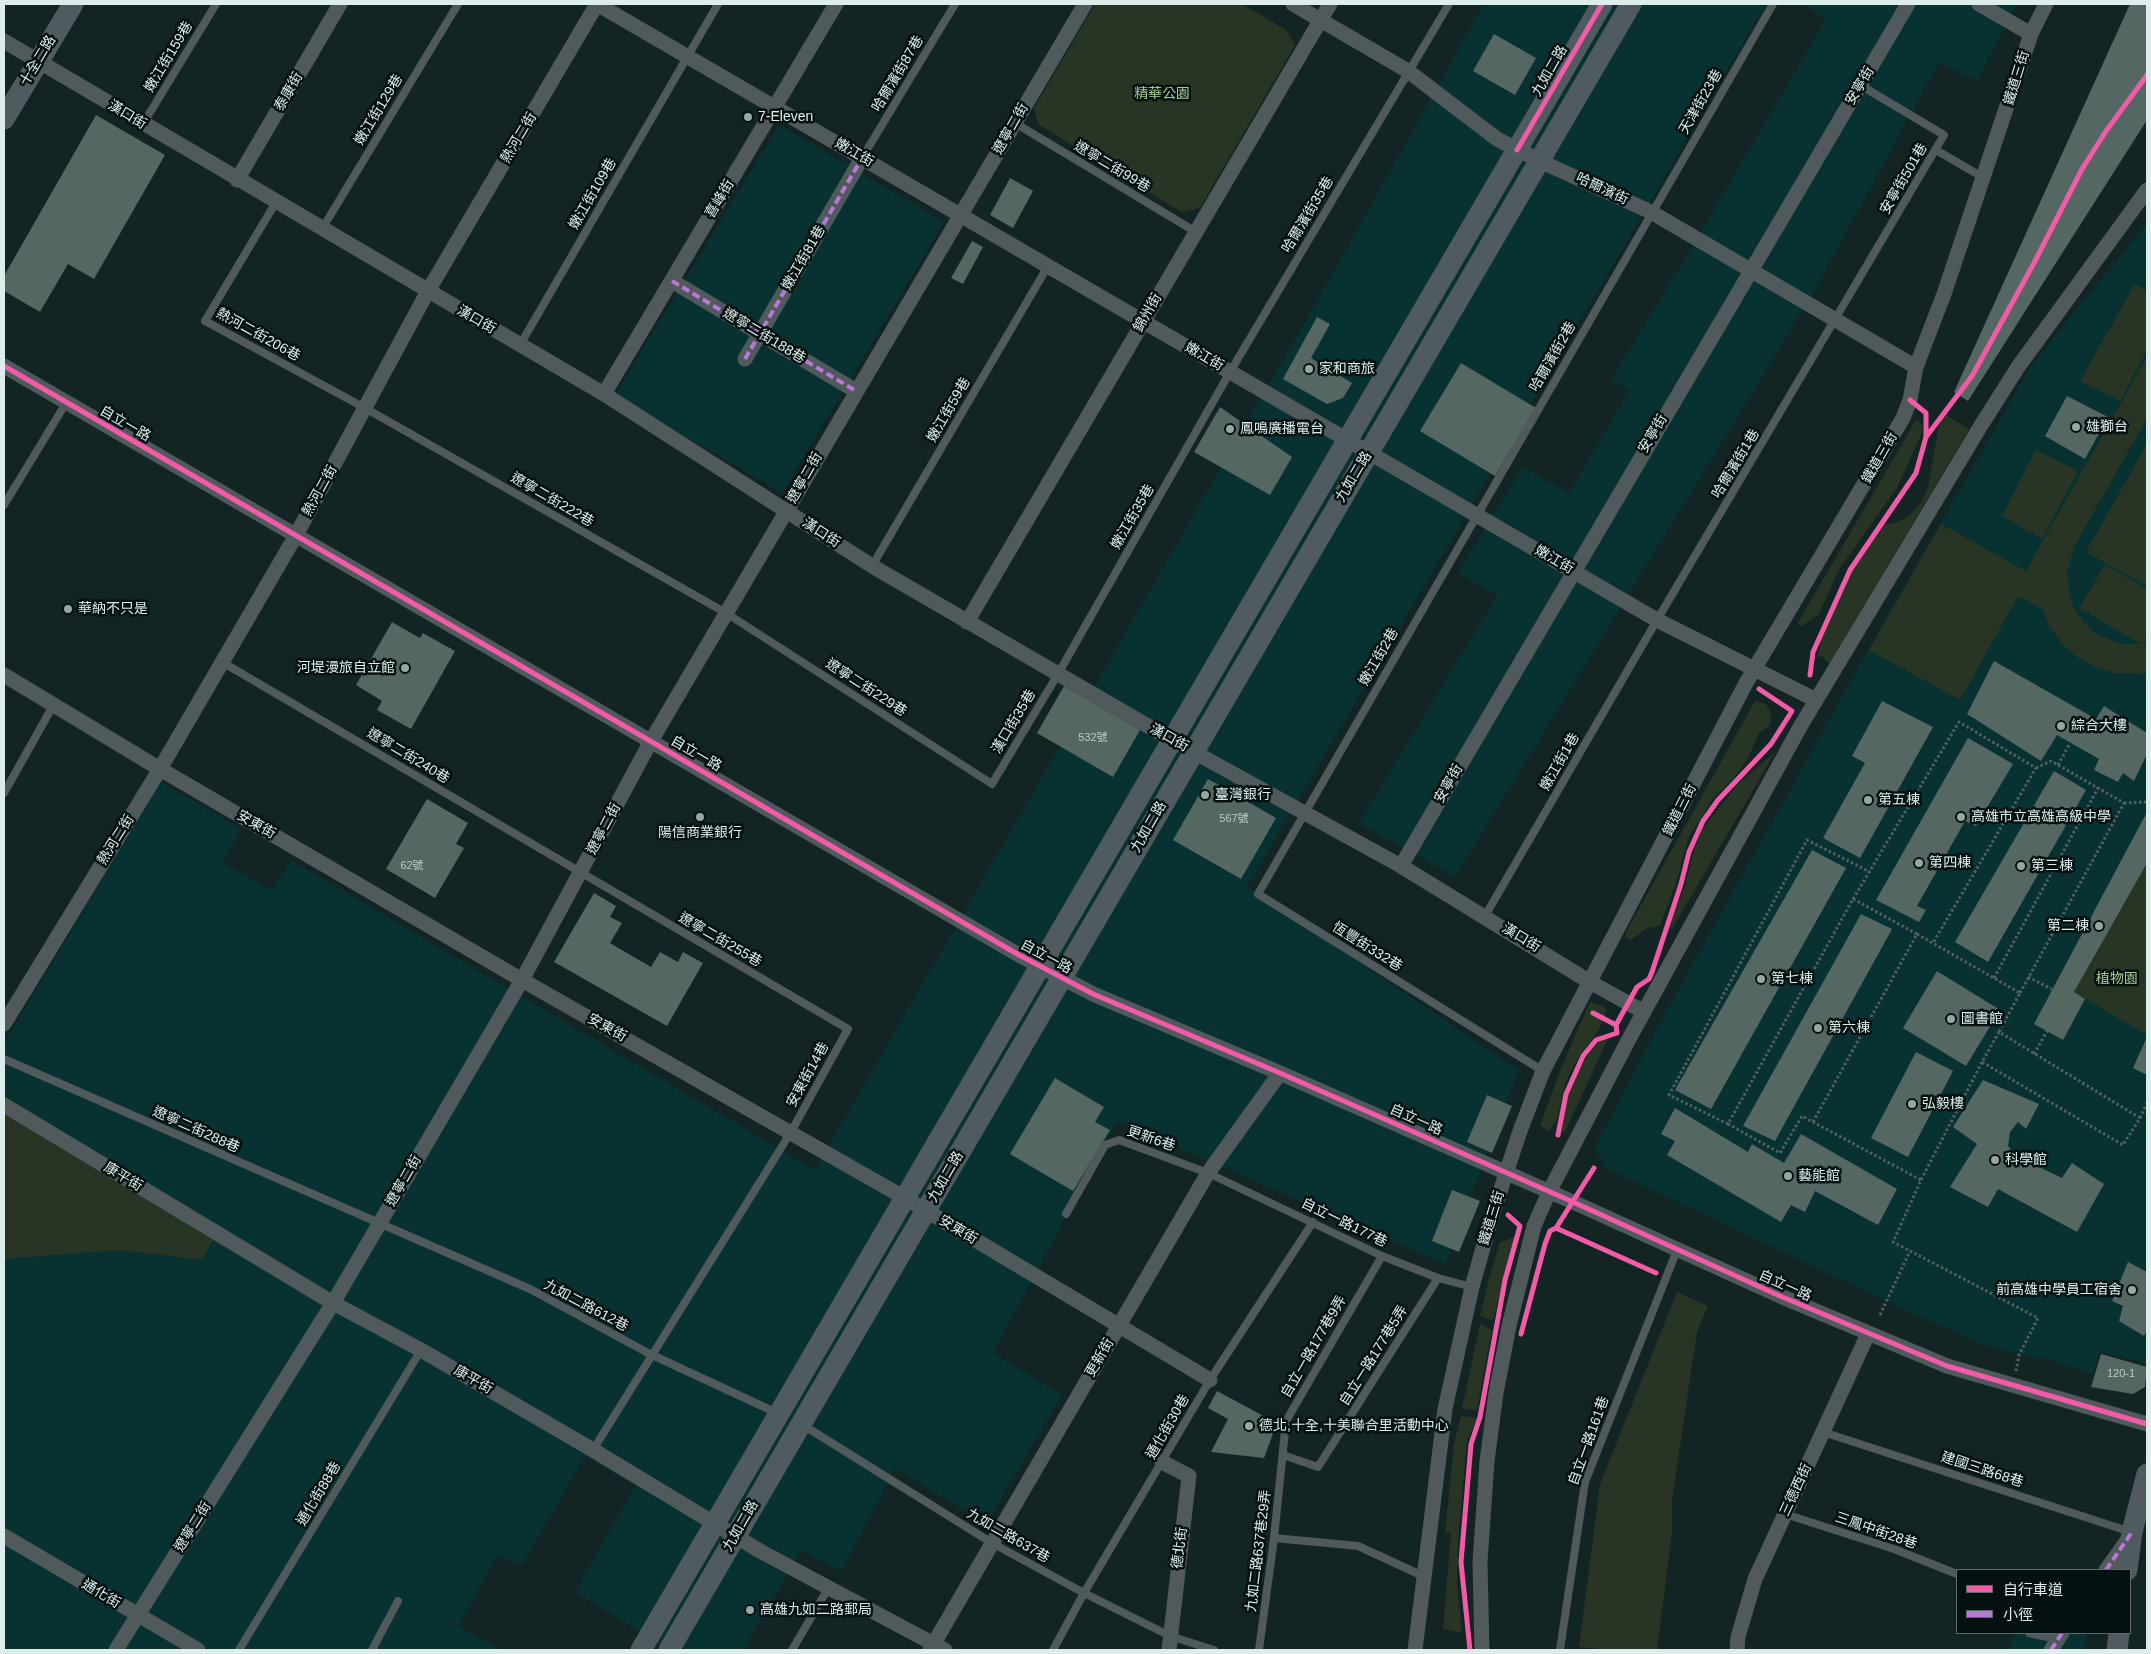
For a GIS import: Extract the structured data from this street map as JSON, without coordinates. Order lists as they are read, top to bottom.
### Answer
{
  "streets": {
    "street": [
      "十全二路",
      "九如二路",
      "鐵道三街",
      "安寧街",
      "泰康街",
      "漢口街",
      "遼寧二街",
      "熱河二街",
      "嫩江街",
      "哈爾濱街",
      "喜峰街",
      "嫩江街81巷",
      "錦州街",
      "遼寧二街188巷",
      "自立一路",
      "安東街",
      "康平街",
      "更新街",
      "三德西街",
      "德北街",
      "通化街"
    ],
    "lane": [
      "嫩江街159巷",
      "哈爾濱街87巷",
      "天津街23巷",
      "嫩江街129巷",
      "遼寧二街99巷",
      "安寧街501巷",
      "嫩江街109巷",
      "哈爾濱街35巷",
      "熱河二街206巷",
      "哈爾濱街2巷",
      "嫩江街59巷",
      "哈爾濱街1巷",
      "遼寧二街222巷",
      "嫩江街35巷",
      "嫩江街2巷",
      "遼寧二街229巷",
      "漢口街35巷",
      "遼寧二街240巷",
      "嫩江街1巷",
      "遼寧二街255巷",
      "恆豐街332巷",
      "安東街14巷",
      "遼寧二街288巷",
      "更新6巷",
      "自立一路177巷",
      "九如二路612巷",
      "自立一路177巷9弄",
      "自立一路177巷5弄",
      "通化街30巷",
      "自立一路161巷",
      "建國三路68巷",
      "通化街88巷",
      "三鳳中街28巷",
      "九如二路637巷",
      "九如二路637巷29弄"
    ]
  },
  "crossings": [
    ["嫩江街159巷", "漢口街"],
    ["十全二路", "漢口街"],
    ["九如二路", "漢口街"],
    ["九如二路", "嫩江街"],
    ["九如二路", "哈爾濱街"],
    ["九如二路", "自立一路"],
    ["九如二路", "安東街"],
    ["九如二路", "康平街"],
    ["九如二路", "九如二路612巷"],
    ["九如二路", "九如二路637巷"],
    ["哈爾濱街87巷", "嫩江街"],
    ["哈爾濱街87巷", "嫩江街81巷"],
    ["鐵道三街", "漢口街"],
    ["鐵道三街", "嫩江街"],
    ["鐵道三街", "哈爾濱街"],
    ["鐵道三街", "自立一路"],
    ["鐵道三街", "恆豐街332巷"],
    ["鐵道三街", "自立一路177巷"],
    ["安寧街", "漢口街"],
    ["安寧街", "嫩江街"],
    ["安寧街", "安寧街501巷"],
    ["安寧街", "哈爾濱街"],
    ["泰康街", "漢口街"],
    ["天津街23巷", "哈爾濱街"],
    ["天津街23巷", "哈爾濱街2巷"],
    ["嫩江街129巷", "漢口街"],
    ["漢口街", "遼寧二街"],
    ["漢口街", "熱河二街"],
    ["漢口街", "嫩江街109巷"],
    ["漢口街", "喜峰街"],
    ["漢口街", "錦州街"],
    ["漢口街", "熱河二街206巷"],
    ["漢口街", "嫩江街59巷"],
    ["漢口街", "嫩江街35巷"],
    ["漢口街", "嫩江街2巷"],
    ["漢口街", "漢口街35巷"],
    ["漢口街", "嫩江街1巷"],
    ["漢口街", "恆豐街332巷"],
    ["遼寧二街", "嫩江街"],
    ["遼寧二街", "遼寧二街99巷"],
    ["遼寧二街", "遼寧二街188巷"],
    ["遼寧二街", "自立一路"],
    ["遼寧二街", "遼寧二街222巷"],
    ["遼寧二街", "遼寧二街229巷"],
    ["遼寧二街", "遼寧二街240巷"],
    ["遼寧二街", "安東街"],
    ["遼寧二街", "遼寧二街255巷"],
    ["遼寧二街", "遼寧二街288巷"],
    ["遼寧二街", "康平街"],
    ["遼寧二街", "九如二路612巷"],
    ["遼寧二街", "通化街"],
    ["熱河二街", "嫩江街"],
    ["熱河二街", "熱河二街206巷"],
    ["熱河二街", "自立一路"],
    ["熱河二街", "遼寧二街222巷"],
    ["熱河二街", "遼寧二街240巷"],
    ["熱河二街", "安東街"],
    ["嫩江街", "嫩江街109巷"],
    ["嫩江街", "喜峰街"],
    ["嫩江街", "哈爾濱街35巷"],
    ["嫩江街", "嫩江街81巷"],
    ["嫩江街", "錦州街"],
    ["嫩江街", "哈爾濱街2巷"],
    ["嫩江街", "嫩江街59巷"],
    ["嫩江街", "哈爾濱街1巷"],
    ["嫩江街", "嫩江街35巷"],
    ["嫩江街", "嫩江街2巷"],
    ["嫩江街", "嫩江街1巷"],
    ["遼寧二街99巷", "錦州街"],
    ["安寧街501巷", "哈爾濱街"],
    ["安寧街501巷", "哈爾濱街1巷"],
    ["哈爾濱街", "哈爾濱街35巷"],
    ["哈爾濱街", "錦州街"],
    ["哈爾濱街", "哈爾濱街2巷"],
    ["哈爾濱街", "哈爾濱街1巷"],
    ["喜峰街", "遼寧二街188巷"],
    ["哈爾濱街35巷", "嫩江街35巷"],
    ["嫩江街81巷", "遼寧二街188巷"],
    ["熱河二街206巷", "遼寧二街222巷"],
    ["哈爾濱街2巷", "嫩江街2巷"],
    ["自立一路", "更新街"],
    ["自立一路", "自立一路161巷"],
    ["自立一路", "三德西街"],
    ["哈爾濱街1巷", "嫩江街1巷"],
    ["遼寧二街222巷", "遼寧二街229巷"],
    ["嫩江街35巷", "漢口街35巷"],
    ["嫩江街2巷", "恆豐街332巷"],
    ["遼寧二街229巷", "漢口街35巷"],
    ["遼寧二街240巷", "遼寧二街255巷"],
    ["安東街", "安東街14巷"],
    ["安東街", "更新街"],
    ["安東街", "通化街30巷"],
    ["遼寧二街255巷", "安東街14巷"],
    ["安東街14巷", "康平街"],
    ["安東街14巷", "九如二路612巷"],
    ["遼寧二街288巷", "九如二路612巷"],
    ["更新6巷", "自立一路177巷"],
    ["更新6巷", "更新街"],
    ["康平街", "更新街"],
    ["康平街", "通化街88巷"],
    ["自立一路177巷", "自立一路177巷9弄"],
    ["自立一路177巷", "自立一路177巷5弄"],
    ["自立一路177巷", "更新街"],
    ["自立一路177巷", "通化街30巷"],
    ["自立一路177巷9弄", "自立一路177巷5弄"],
    ["自立一路177巷9弄", "九如二路637巷29弄"],
    ["自立一路177巷5弄", "九如二路637巷29弄"],
    ["更新街", "九如二路637巷"],
    ["通化街30巷", "九如二路637巷"],
    ["通化街30巷", "德北街"],
    ["建國三路68巷", "三德西街"],
    ["三德西街", "三鳳中街28巷"],
    ["九如二路637巷", "德北街"]
  ],
  "parks": ["精華公園", "植物園"],
  "places": [
    "7-Eleven",
    "家和商旅",
    "雄獅台",
    "鳳鳴廣播電台",
    "華納不只是",
    "河堤漫旅自立館",
    "綜合大樓",
    "臺灣銀行",
    "第五棟",
    "陽信商業銀行",
    "高雄市立高雄高級中學",
    "第四棟",
    "第三棟",
    "第二棟",
    "第七棟",
    "圖書館",
    "第六棟",
    "弘毅樓",
    "科學館",
    "藝能館",
    "前高雄中學員工宿舍",
    "德北,十全,十美聯合里活動中心",
    "高雄九如二路郵局"
  ],
  "house_numbers": [
    "532號",
    "567號",
    "62號",
    "120-1"
  ],
  "legend": ["自行車道", "小徑"]
}
